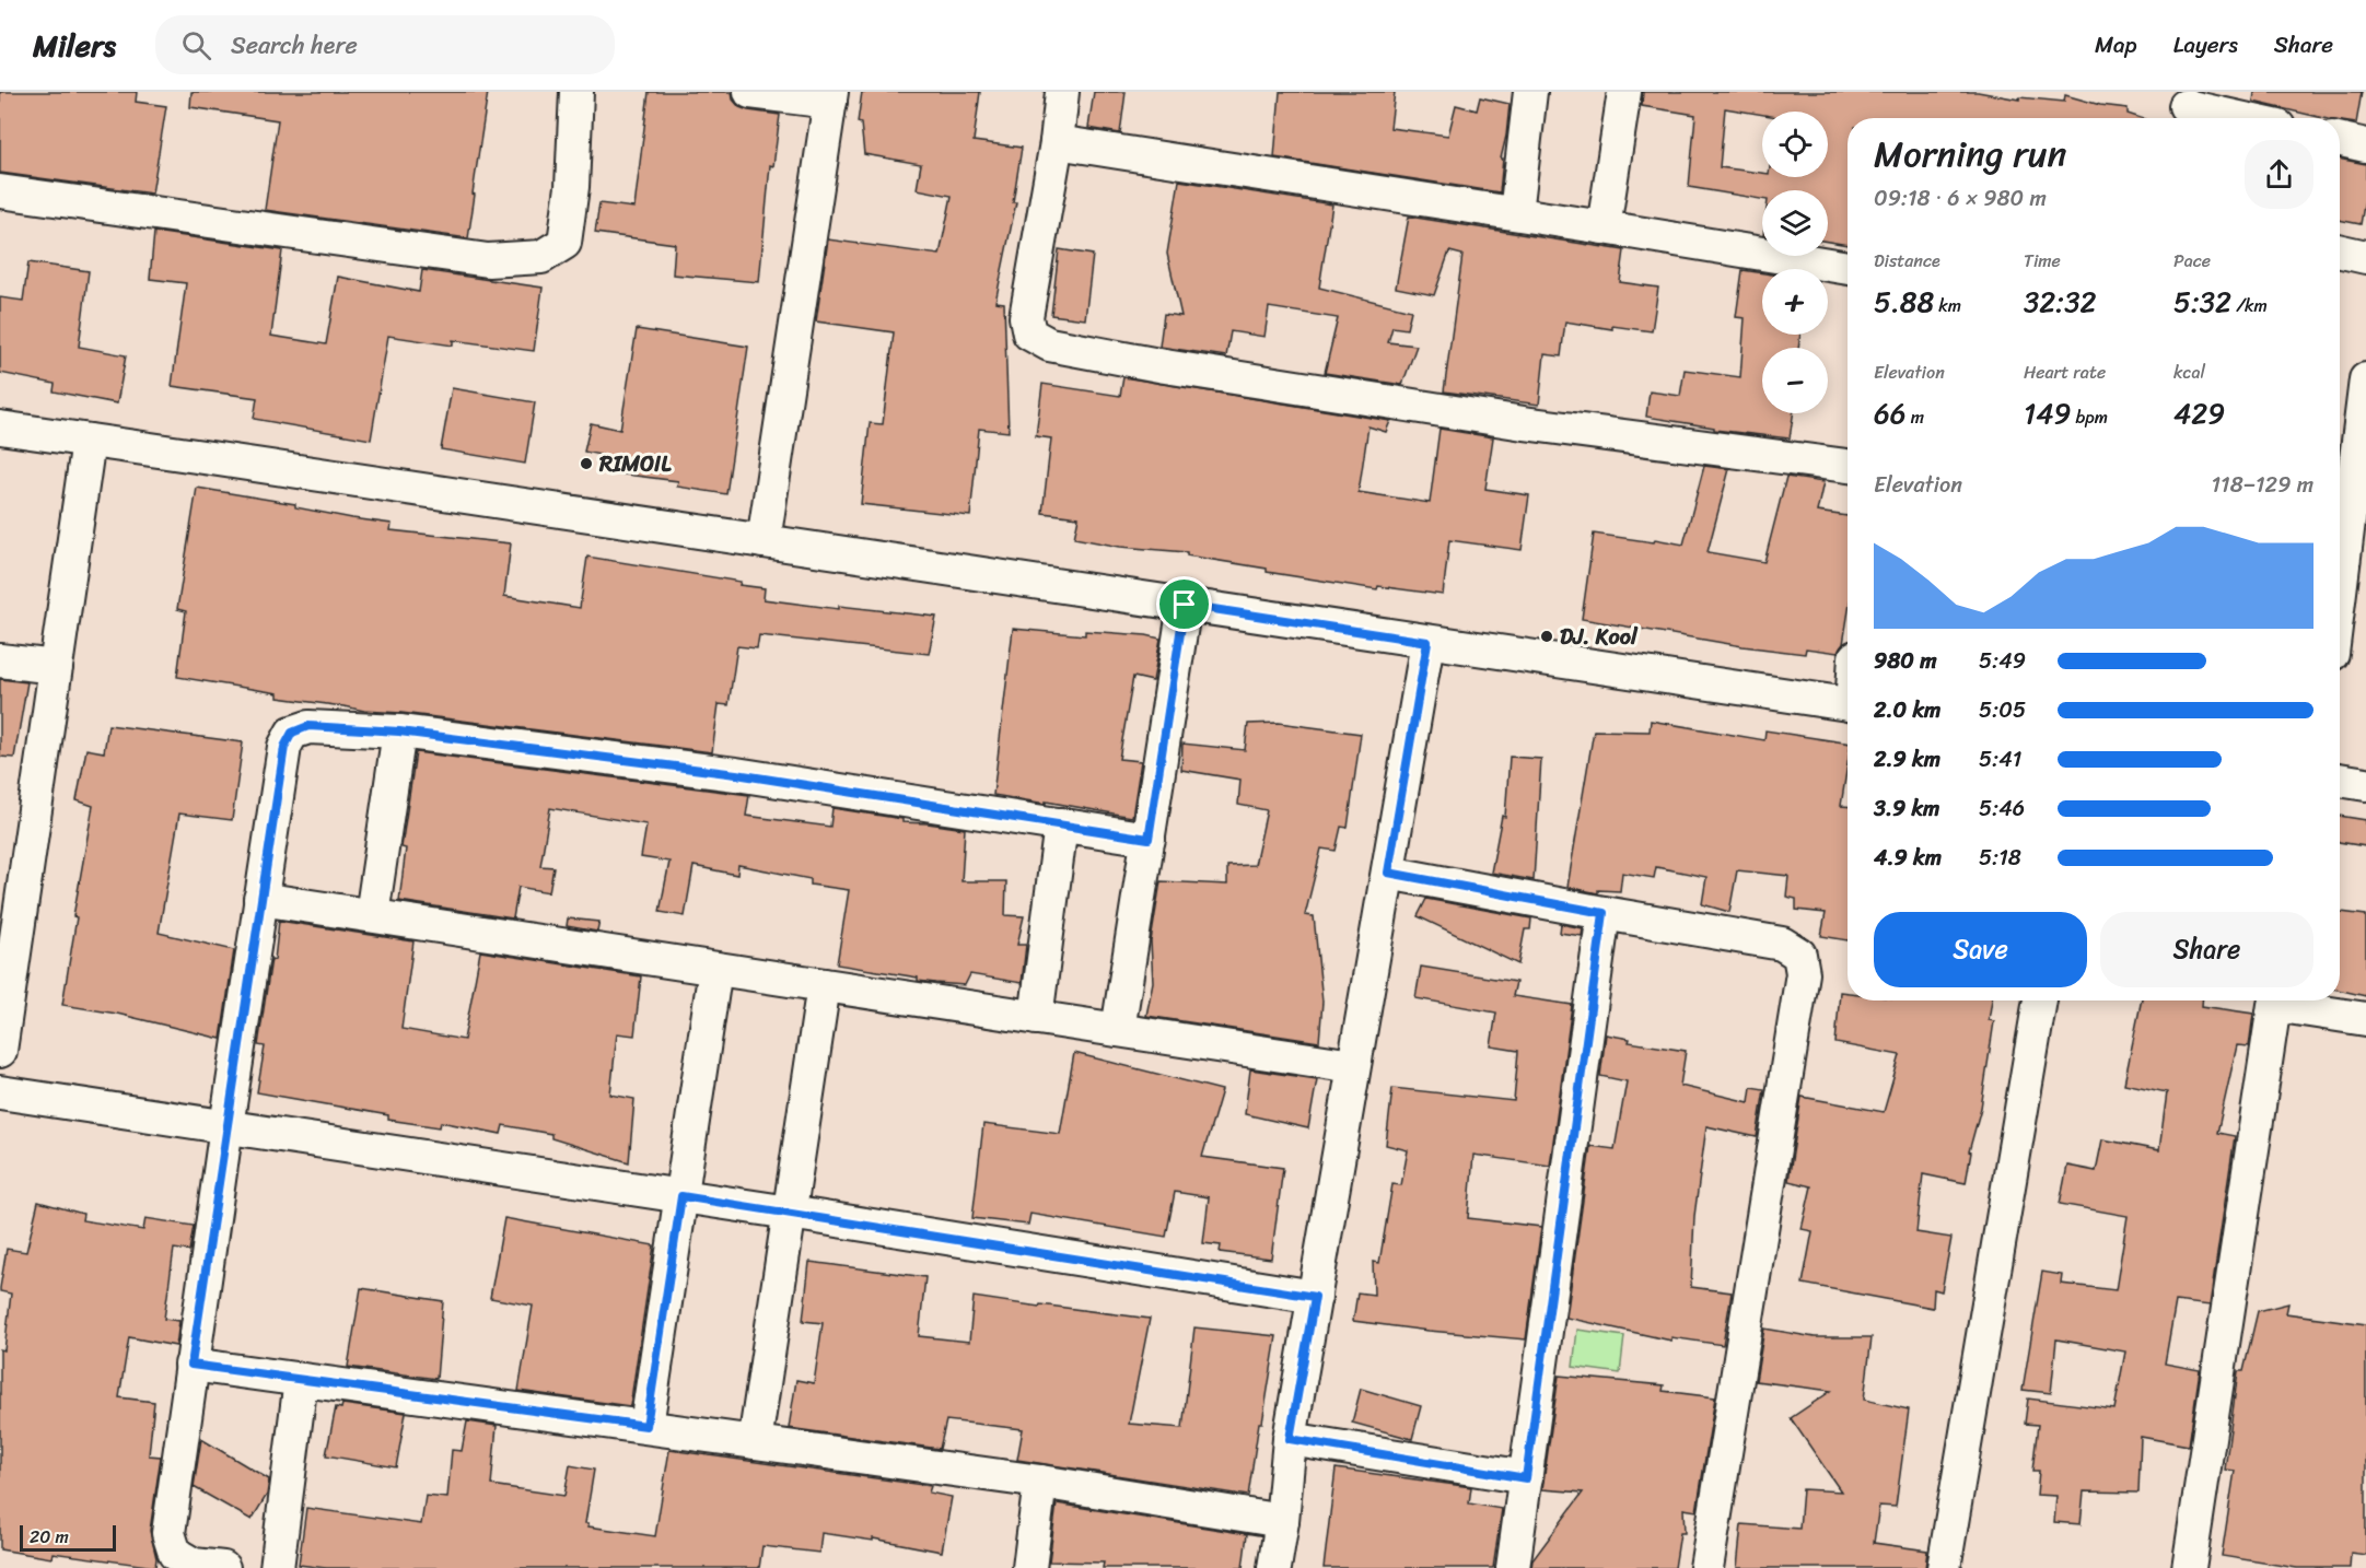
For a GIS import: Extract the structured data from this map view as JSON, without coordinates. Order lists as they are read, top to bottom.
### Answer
{
  "places": ["RIMOIL", "DJ. Kool"],
  "scale_bar": "20 m",
  "page": {
    "header": "Milers",
    "search": "Search here",
    "nav": ["Map", "Layers", "Share"],
    "map_buttons": ["+", "−"],
    "heading": ["Morning run", "09:18 · 6 × 980 m"],
    "stats": [
      ["Distance", "5.88 km"],
      ["Time", "32:32"],
      ["Pace", "5:32 /km"],
      ["Elevation", "66 m"],
      ["Heart rate", "149 bpm"],
      ["kcal", "429"]
    ],
    "chart": ["Elevation", "118–129 m"],
    "list": [
      {
        "name": "980 m",
        "note": "5:49"
      },
      {
        "name": "2.0 km",
        "note": "5:05"
      },
      {
        "name": "2.9 km",
        "note": "5:41"
      },
      {
        "name": "3.9 km",
        "note": "5:46"
      },
      {
        "name": "4.9 km",
        "note": "5:18"
      }
    ],
    "buttons": ["Save", "Share"],
    "scale": "20 m"
  }
}
